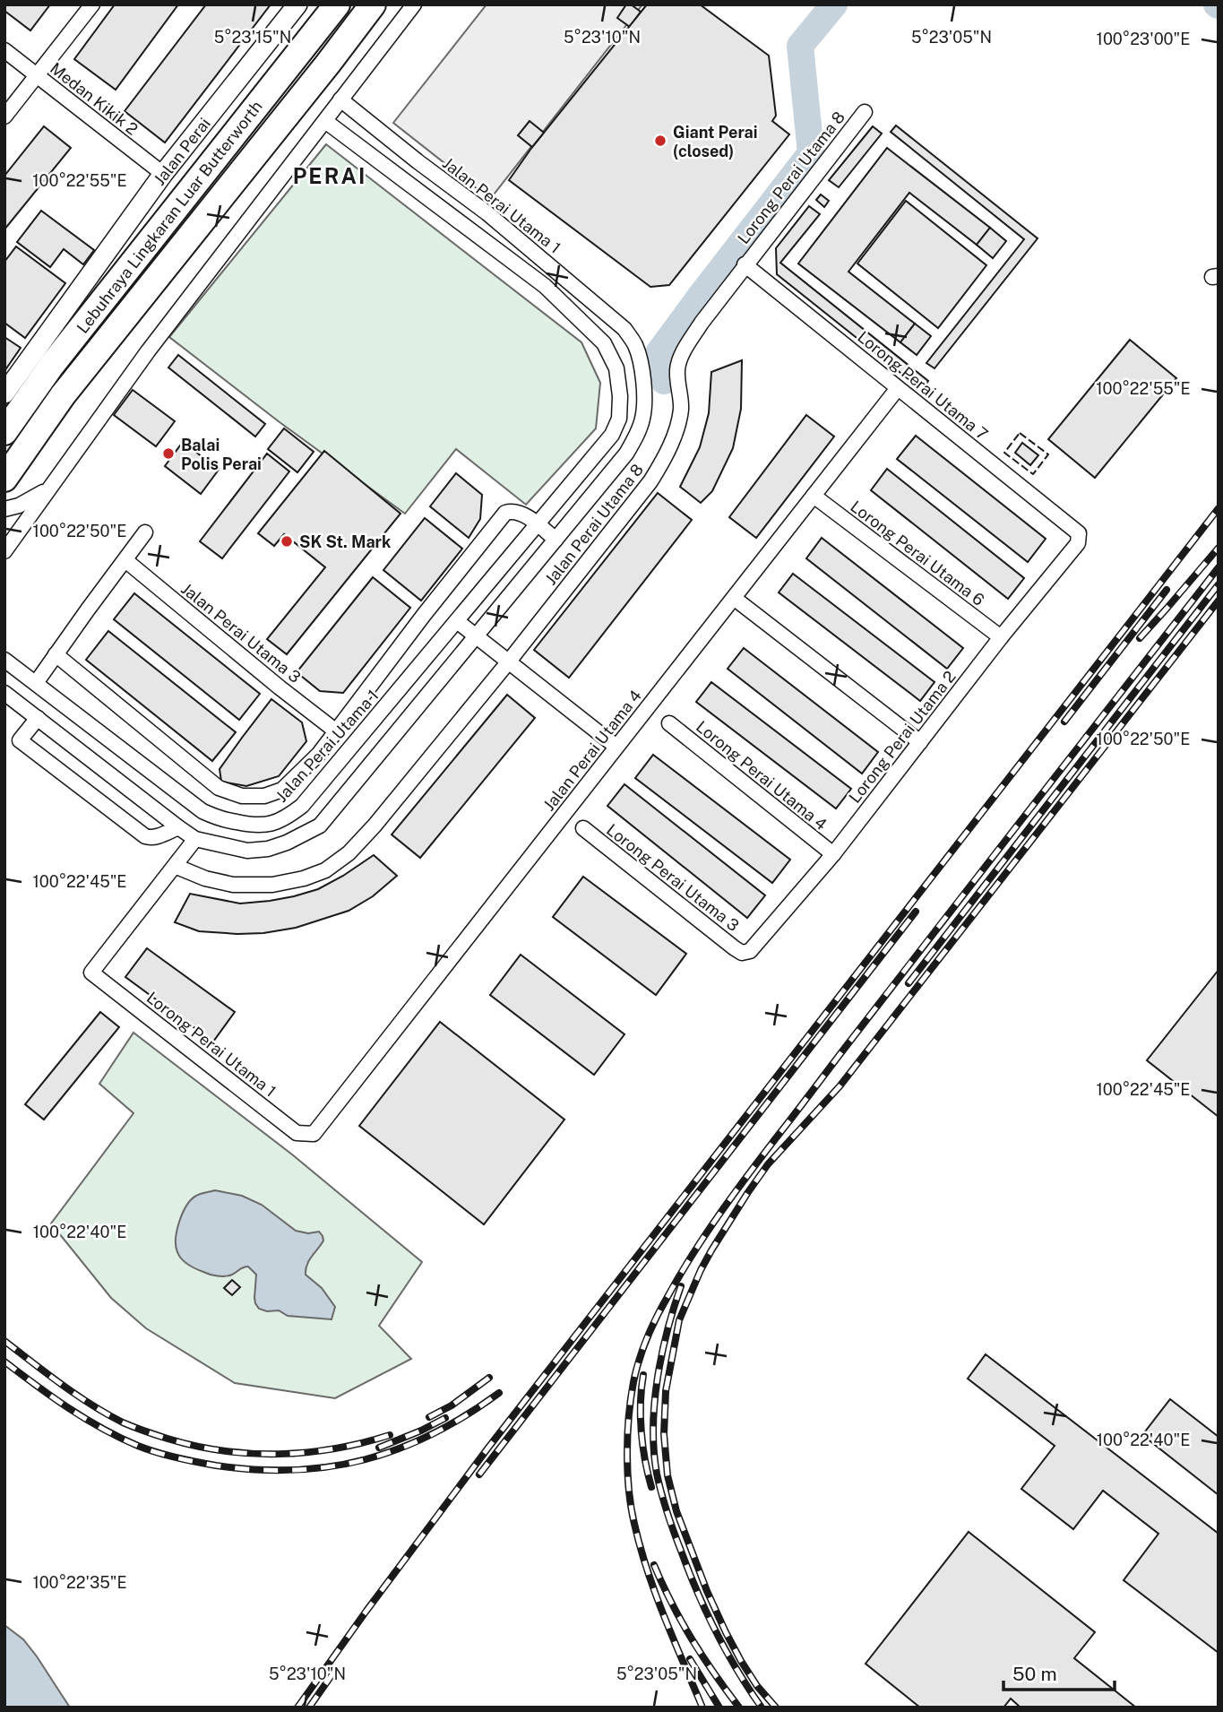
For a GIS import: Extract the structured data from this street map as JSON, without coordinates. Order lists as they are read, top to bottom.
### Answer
{
  "streets": {
    "highway": ["Lebuhraya Lingkaran Luar Butterworth"],
    "street": [
      "Medan Kikik 2",
      "Jalan Perai",
      "Lorong Perai Utama 8",
      "Jalan Perai Utama 1",
      "Lorong Perai Utama 7",
      "Jalan Perai Utama 8",
      "Lorong Perai Utama 6",
      "Jalan Perai Utama 3",
      "Lorong Perai Utama 2",
      "Jalan Perai Utama 4",
      "Lorong Perai Utama 4",
      "Lorong Perai Utama 3",
      "Lorong Perai Utama 1"
    ]
  },
  "crossings": [
    ["Medan Kikik 2", "Jalan Perai"],
    ["Lorong Perai Utama 8", "Lorong Perai Utama 7"],
    ["Lorong Perai Utama 8", "Jalan Perai Utama 8"],
    ["Jalan Perai Utama 1", "Jalan Perai Utama 3"],
    ["Lorong Perai Utama 7", "Jalan Perai Utama 8"],
    ["Lorong Perai Utama 7", "Lorong Perai Utama 2"],
    ["Lorong Perai Utama 7", "Jalan Perai Utama 4"],
    ["Lorong Perai Utama 6", "Lorong Perai Utama 2"],
    ["Lorong Perai Utama 6", "Jalan Perai Utama 4"],
    ["Lorong Perai Utama 2", "Lorong Perai Utama 4"],
    ["Lorong Perai Utama 2", "Lorong Perai Utama 3"],
    ["Jalan Perai Utama 4", "Lorong Perai Utama 1"]
  ],
  "districts": ["PERAI"],
  "places": ["Giant Perai (closed)", "Balai Polis Perai", "SK St. Mark"],
  "scale_bar": "50 m",
  "coordinates": [
    "5°23'15\"N",
    "5°23'10\"N",
    "5°23'05\"N",
    "100°23'00\"E",
    "100°22'55\"E",
    "100°22'50\"E",
    "100°22'45\"E",
    "100°22'40\"E",
    "100°22'35\"E"
  ]
}
